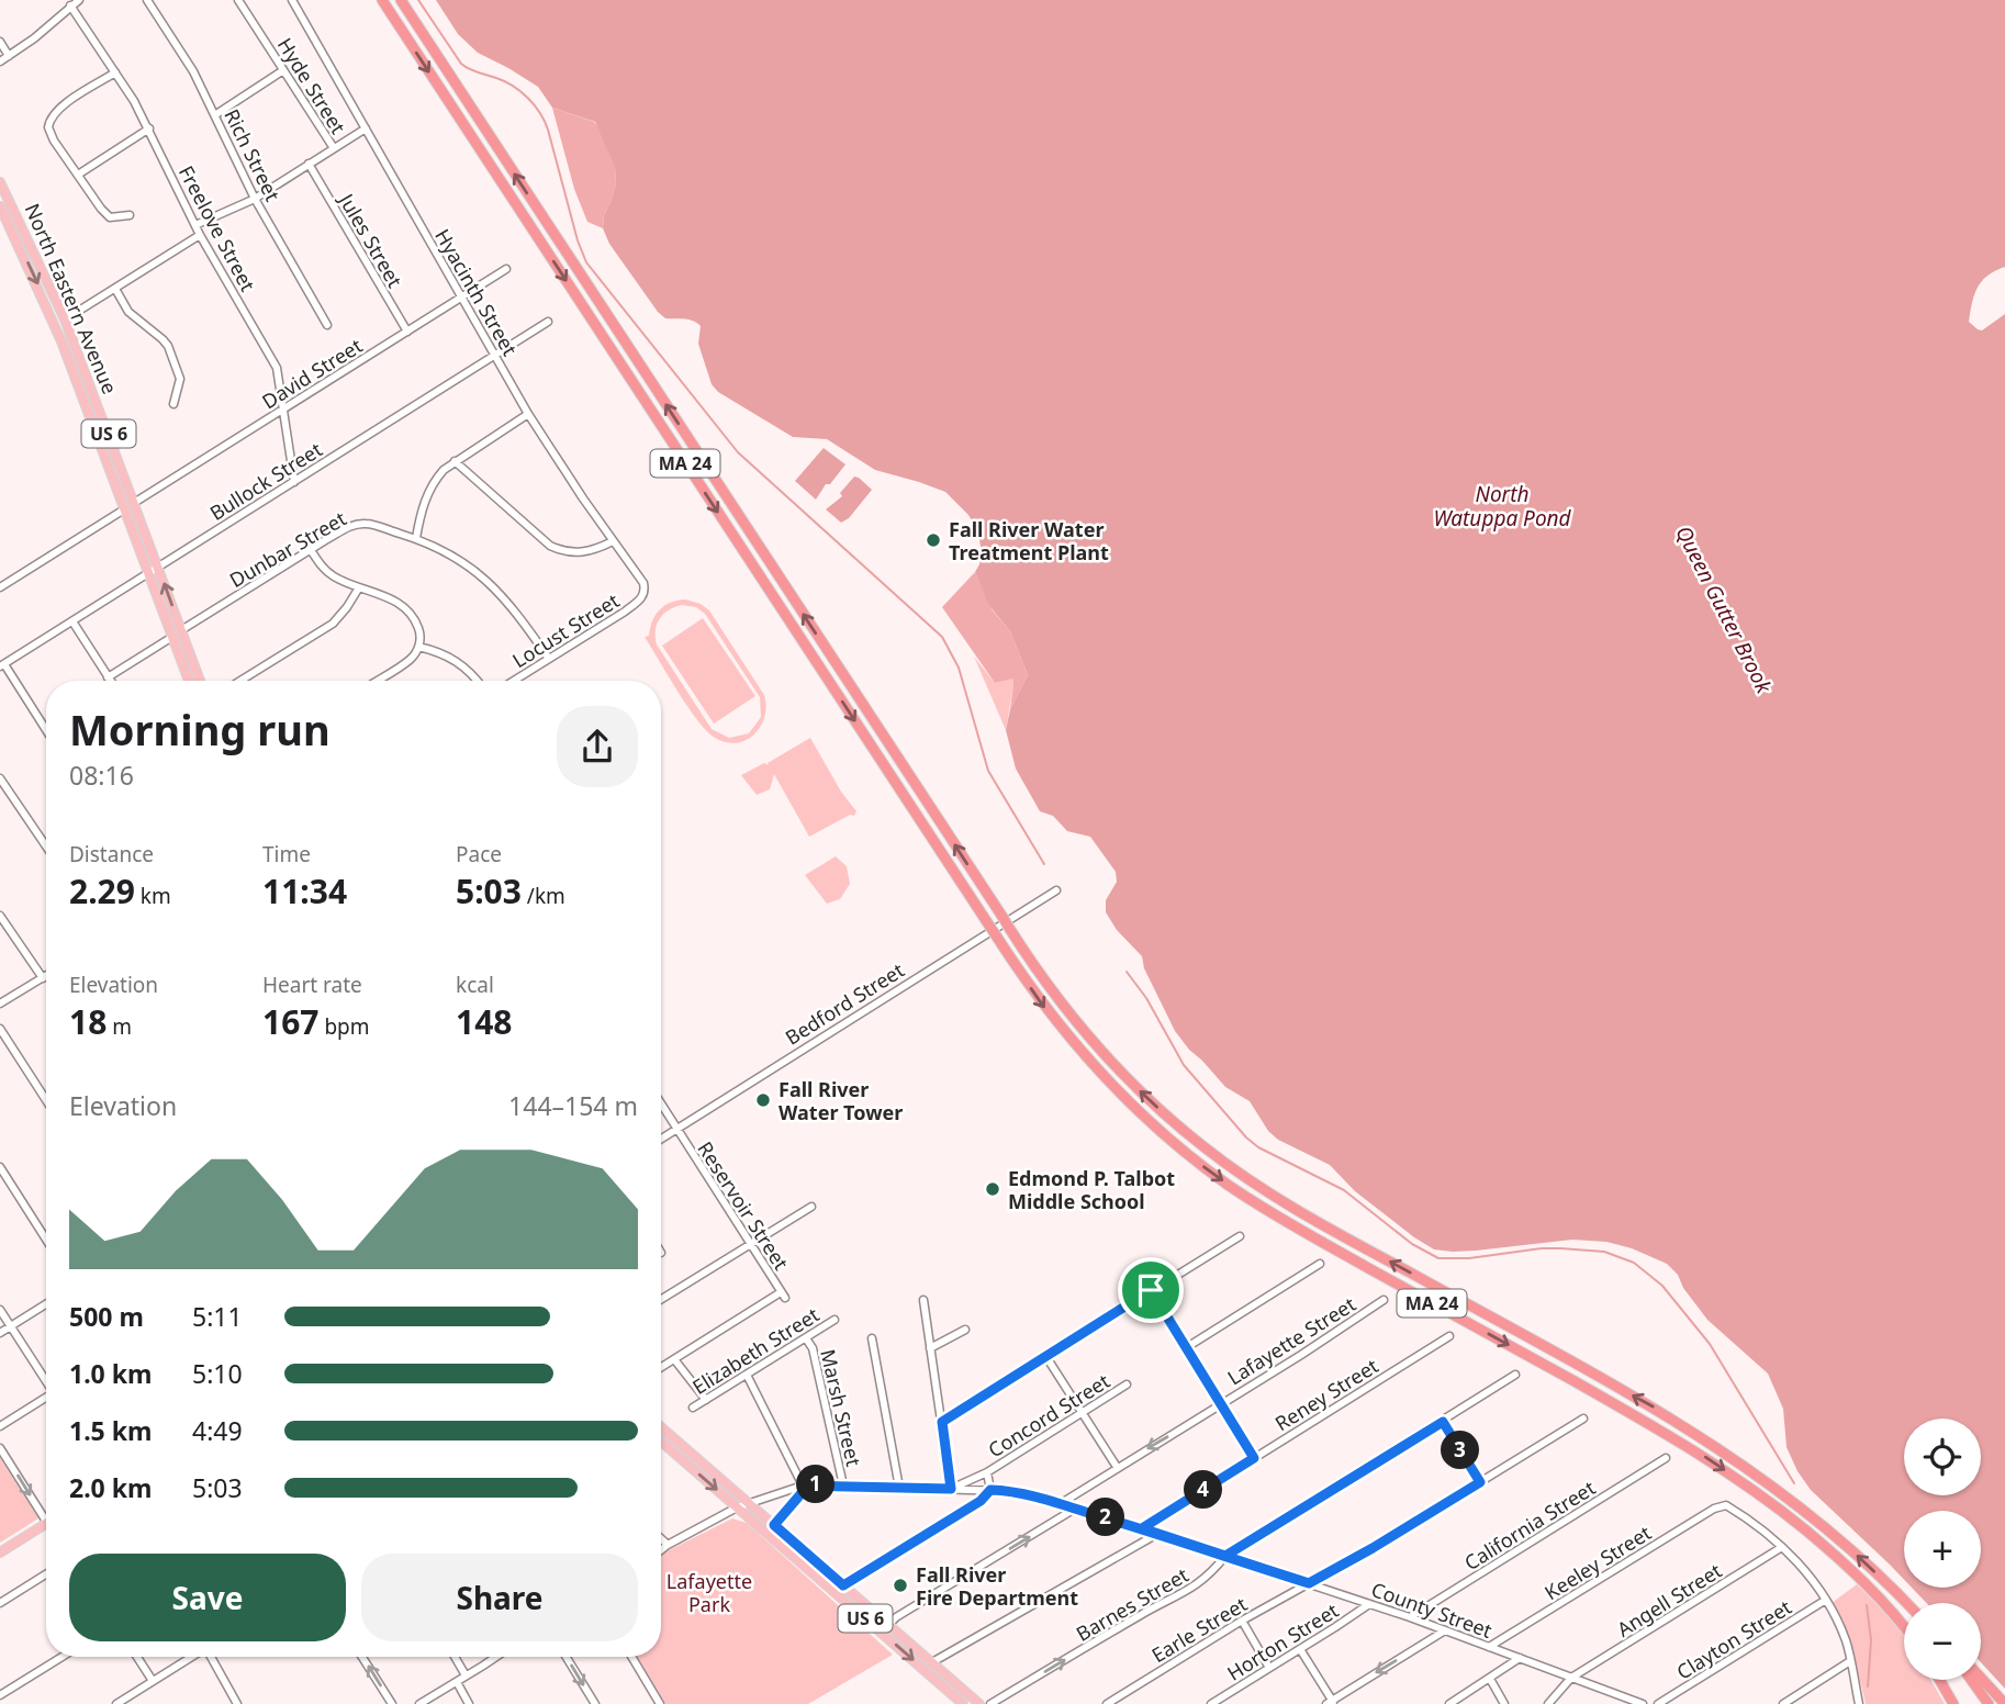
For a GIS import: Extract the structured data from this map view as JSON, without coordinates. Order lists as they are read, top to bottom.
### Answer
{
  "streets": {
    "highway": ["MA 24"],
    "main road": ["North Eastern Avenue", "US 6"],
    "street": [
      "Hyde Street",
      "Rich Street",
      "Freelove Street",
      "Jules Street",
      "Hyacinth Street",
      "David Street",
      "Bullock Street",
      "Dunbar Street",
      "Locust Street",
      "Bedford Street",
      "Reservoir Street",
      "Lafayette Street",
      "Elizabeth Street",
      "Reney Street",
      "Marsh Street",
      "Concord Street",
      "California Street",
      "Keeley Street",
      "Angell Street",
      "Barnes Street",
      "County Street",
      "Earle Street",
      "Clayton Street",
      "Horton Street"
    ]
  },
  "crossings": [
    ["Freelove Street", "David Street"],
    ["Freelove Street", "Bullock Street"],
    ["Jules Street", "David Street"],
    ["Hyacinth Street", "David Street"],
    ["Hyacinth Street", "Bullock Street"],
    ["Hyacinth Street", "Locust Street"],
    ["North Eastern Avenue", "David Street"],
    ["North Eastern Avenue", "Bullock Street"],
    ["North Eastern Avenue", "Dunbar Street"],
    ["US 6", "County Street"],
    ["Dunbar Street", "Locust Street"],
    ["Bedford Street", "Reservoir Street"],
    ["Lafayette Street", "County Street"],
    ["Elizabeth Street", "Marsh Street"],
    ["Reney Street", "County Street"],
    ["Marsh Street", "County Street"],
    ["Concord Street", "County Street"],
    ["California Street", "County Street"],
    ["Keeley Street", "Angell Street"],
    ["Keeley Street", "County Street"],
    ["Angell Street", "County Street"],
    ["Barnes Street", "County Street"],
    ["County Street", "Earle Street"],
    ["County Street", "Horton Street"]
  ],
  "one_way": ["Barnes Street"],
  "water": ["North Watuppa Pond", "Queen Gutter Brook"],
  "parks": ["Lafayette Park"],
  "places": [
    "Fall River Water Treatment Plant",
    "Fall River Water Tower",
    "Edmond P. Talbot Middle School",
    "Fall River Fire Department"
  ],
  "page": {
    "heading": ["Morning run", "08:16"],
    "stats": [
      ["Distance", "2.29 km"],
      ["Time", "11:34"],
      ["Pace", "5:03 /km"],
      ["Elevation", "18 m"],
      ["Heart rate", "167 bpm"],
      ["kcal", "148"]
    ],
    "chart": ["Elevation", "144–154 m"],
    "list": [
      {
        "name": "500 m",
        "note": "5:11"
      },
      {
        "name": "1.0 km",
        "note": "5:10"
      },
      {
        "name": "1.5 km",
        "note": "4:49"
      },
      {
        "name": "2.0 km",
        "note": "5:03"
      }
    ],
    "map_buttons": ["+", "−"],
    "pins": [
      "3",
      "1",
      "4",
      "2"
    ],
    "buttons": ["Save", "Share"]
  }
}
